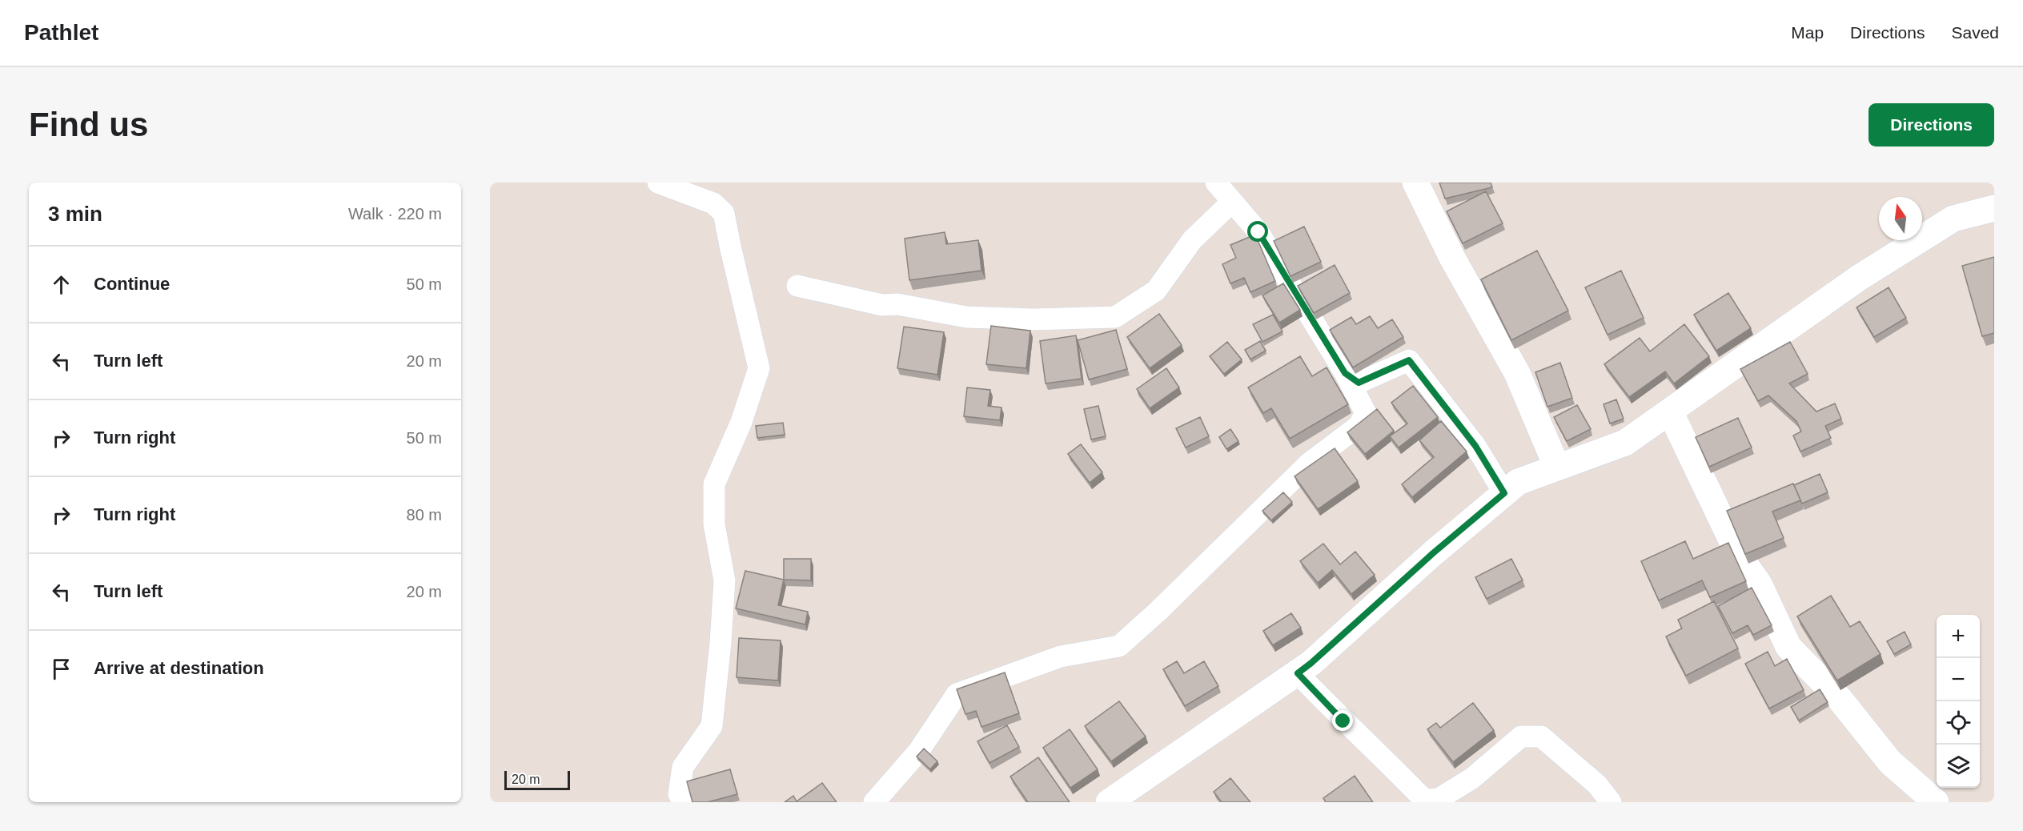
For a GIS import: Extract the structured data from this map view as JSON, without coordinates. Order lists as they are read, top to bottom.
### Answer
{
  "scale_bar": "20 m",
  "north": "top",
  "page": {
    "header": "Pathlet",
    "nav": ["Map", "Directions", "Saved"],
    "buttons": "Directions",
    "title": "Find us",
    "heading": ["3 min", "Walk · 220 m"],
    "list": [
      ["Continue", "50 m"],
      ["Turn left", "20 m"],
      ["Turn right", "50 m"],
      ["Turn right", "80 m"],
      ["Turn left", "20 m"],
      "Arrive at destination"
    ],
    "map_buttons": ["+", "−"],
    "scale": "20 m"
  }
}
